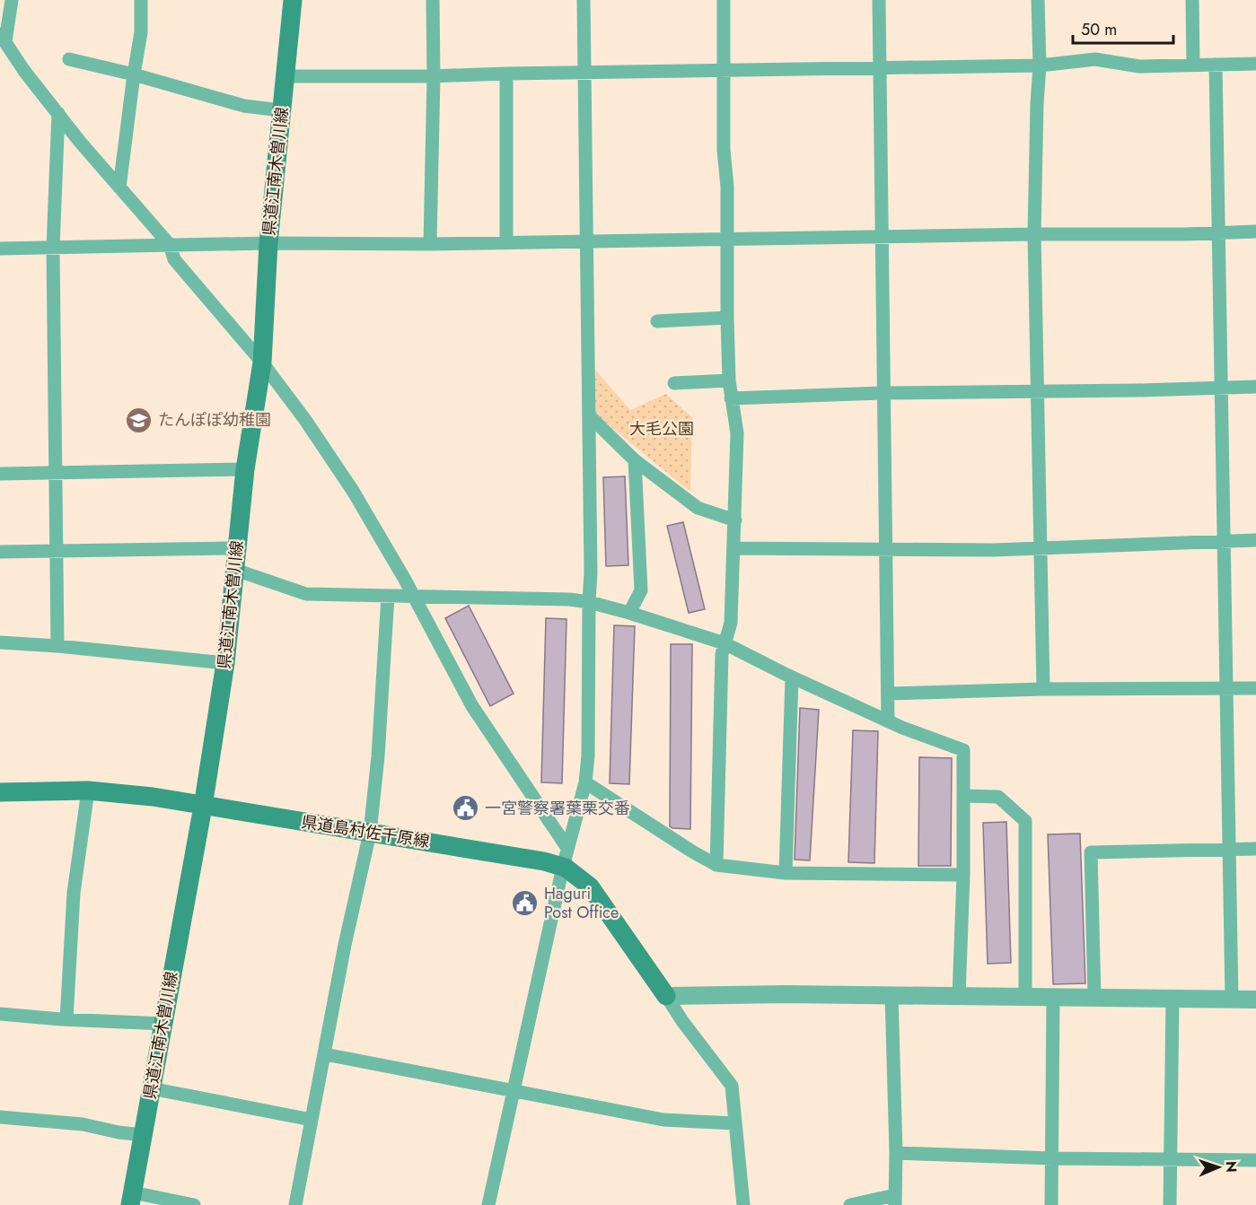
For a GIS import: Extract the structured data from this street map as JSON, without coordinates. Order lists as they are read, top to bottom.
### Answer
{
  "streets": {
    "main road": ["県道江南木曽川線", "県道島村佐千原線"]
  },
  "crossings": [
    ["県道江南木曽川線", "県道島村佐千原線"]
  ],
  "parks": ["大毛公園"],
  "places": {
    "school or university": ["たんぽぽ幼稚園"],
    "public building": ["一宮警察署葉栗交番", "Haguri Post Office"]
  },
  "scale_bar": "50 m",
  "north": "right"
}
